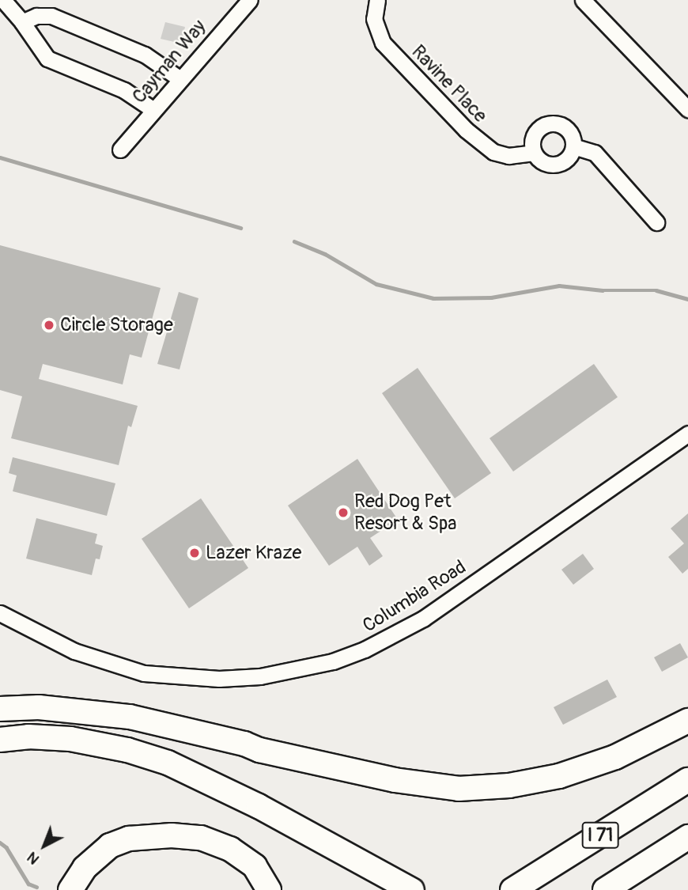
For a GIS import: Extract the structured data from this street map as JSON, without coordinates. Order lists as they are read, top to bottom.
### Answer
{
  "streets": {
    "highway": ["I 71"],
    "street": ["Cayman Way", "Ravine Place", "Columbia Road"]
  },
  "places": ["Circle Storage", "Red Dog Pet Resort & Spa", "Lazer Kraze"],
  "north": "bottom left"
}
